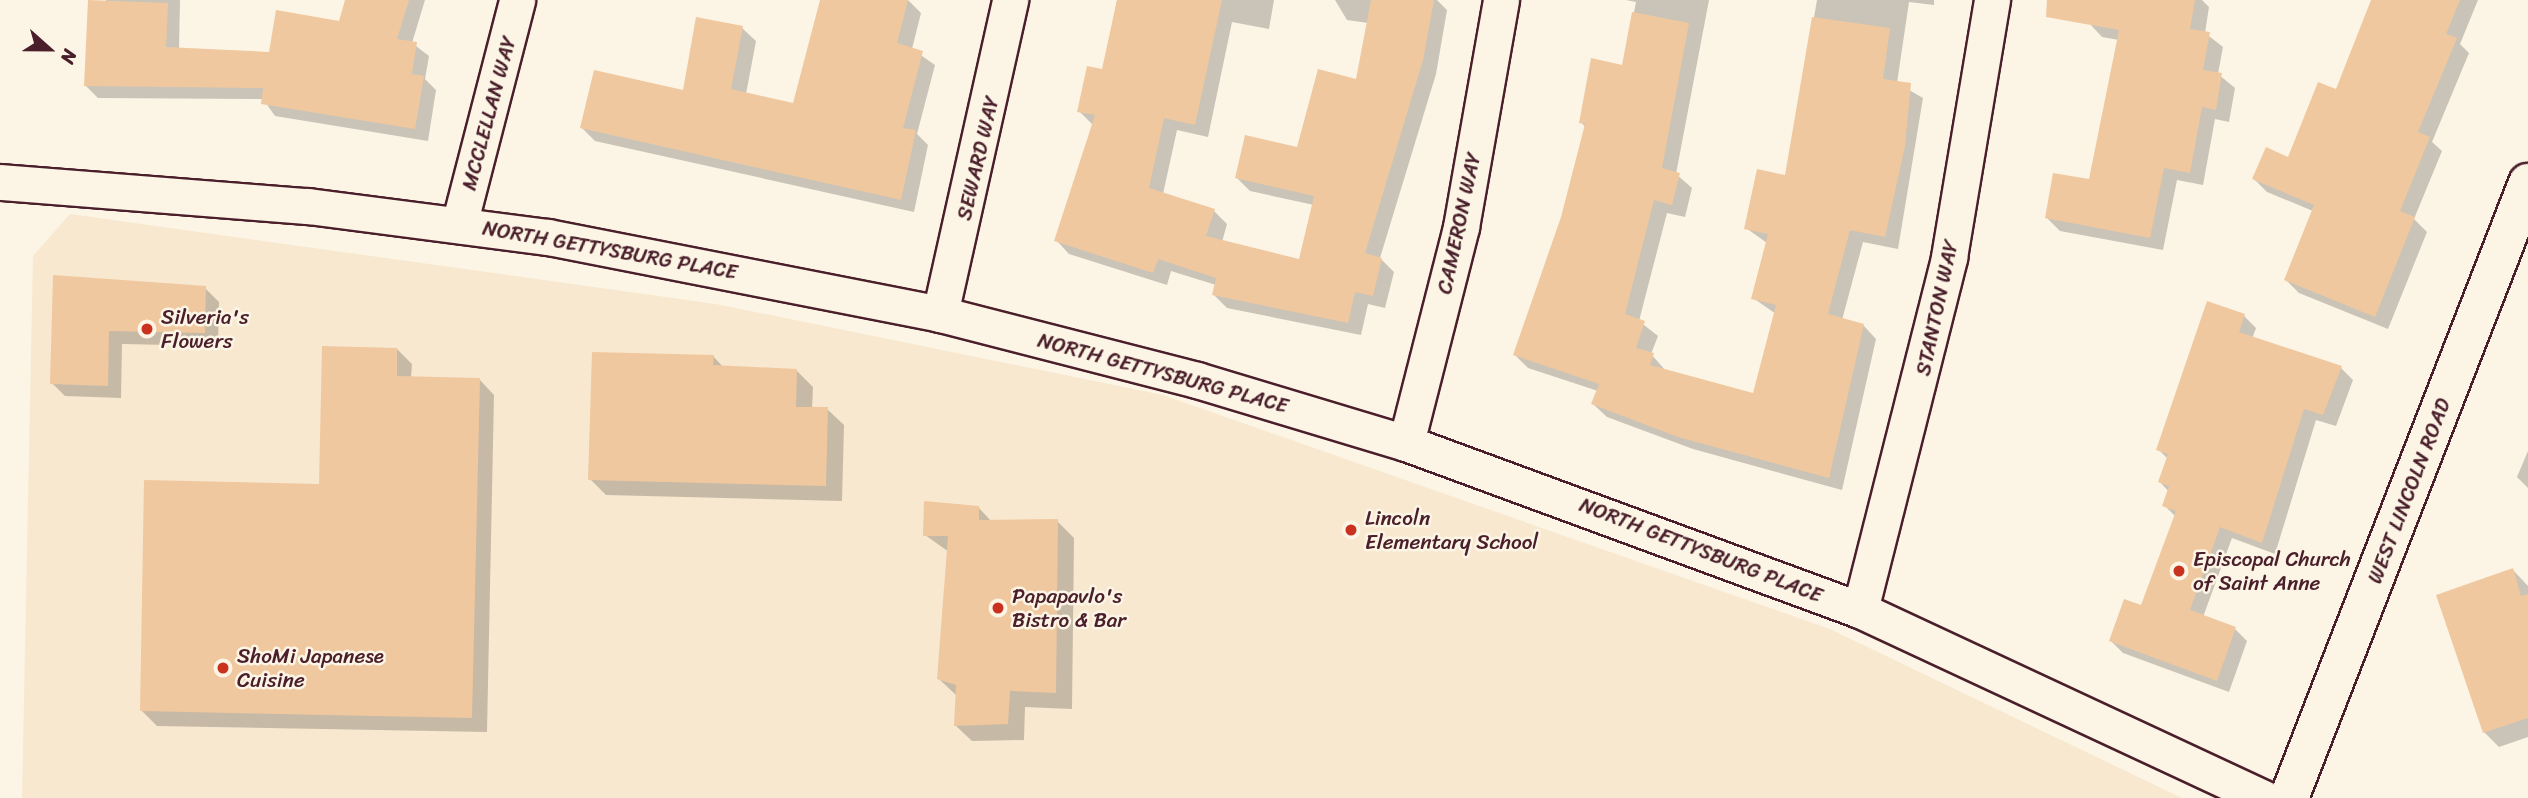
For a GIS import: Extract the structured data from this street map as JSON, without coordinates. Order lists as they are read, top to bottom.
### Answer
{
  "streets": {
    "street": [
      "MCCLELLAN WAY",
      "SEWARD WAY",
      "CAMERON WAY",
      "NORTH GETTYSBURG PLACE",
      "STANTON WAY",
      "WEST LINCOLN ROAD"
    ]
  },
  "crossings": [
    ["MCCLELLAN WAY", "NORTH GETTYSBURG PLACE"],
    ["SEWARD WAY", "NORTH GETTYSBURG PLACE"],
    ["CAMERON WAY", "NORTH GETTYSBURG PLACE"],
    ["NORTH GETTYSBURG PLACE", "STANTON WAY"]
  ],
  "places": [
    "Silveria's Flowers",
    "Lincoln Elementary School",
    "Episcopal Church of Saint Anne",
    "Papapavlo's Bistro & Bar",
    "ShoMi Japanese Cuisine"
  ],
  "north": "right"
}
